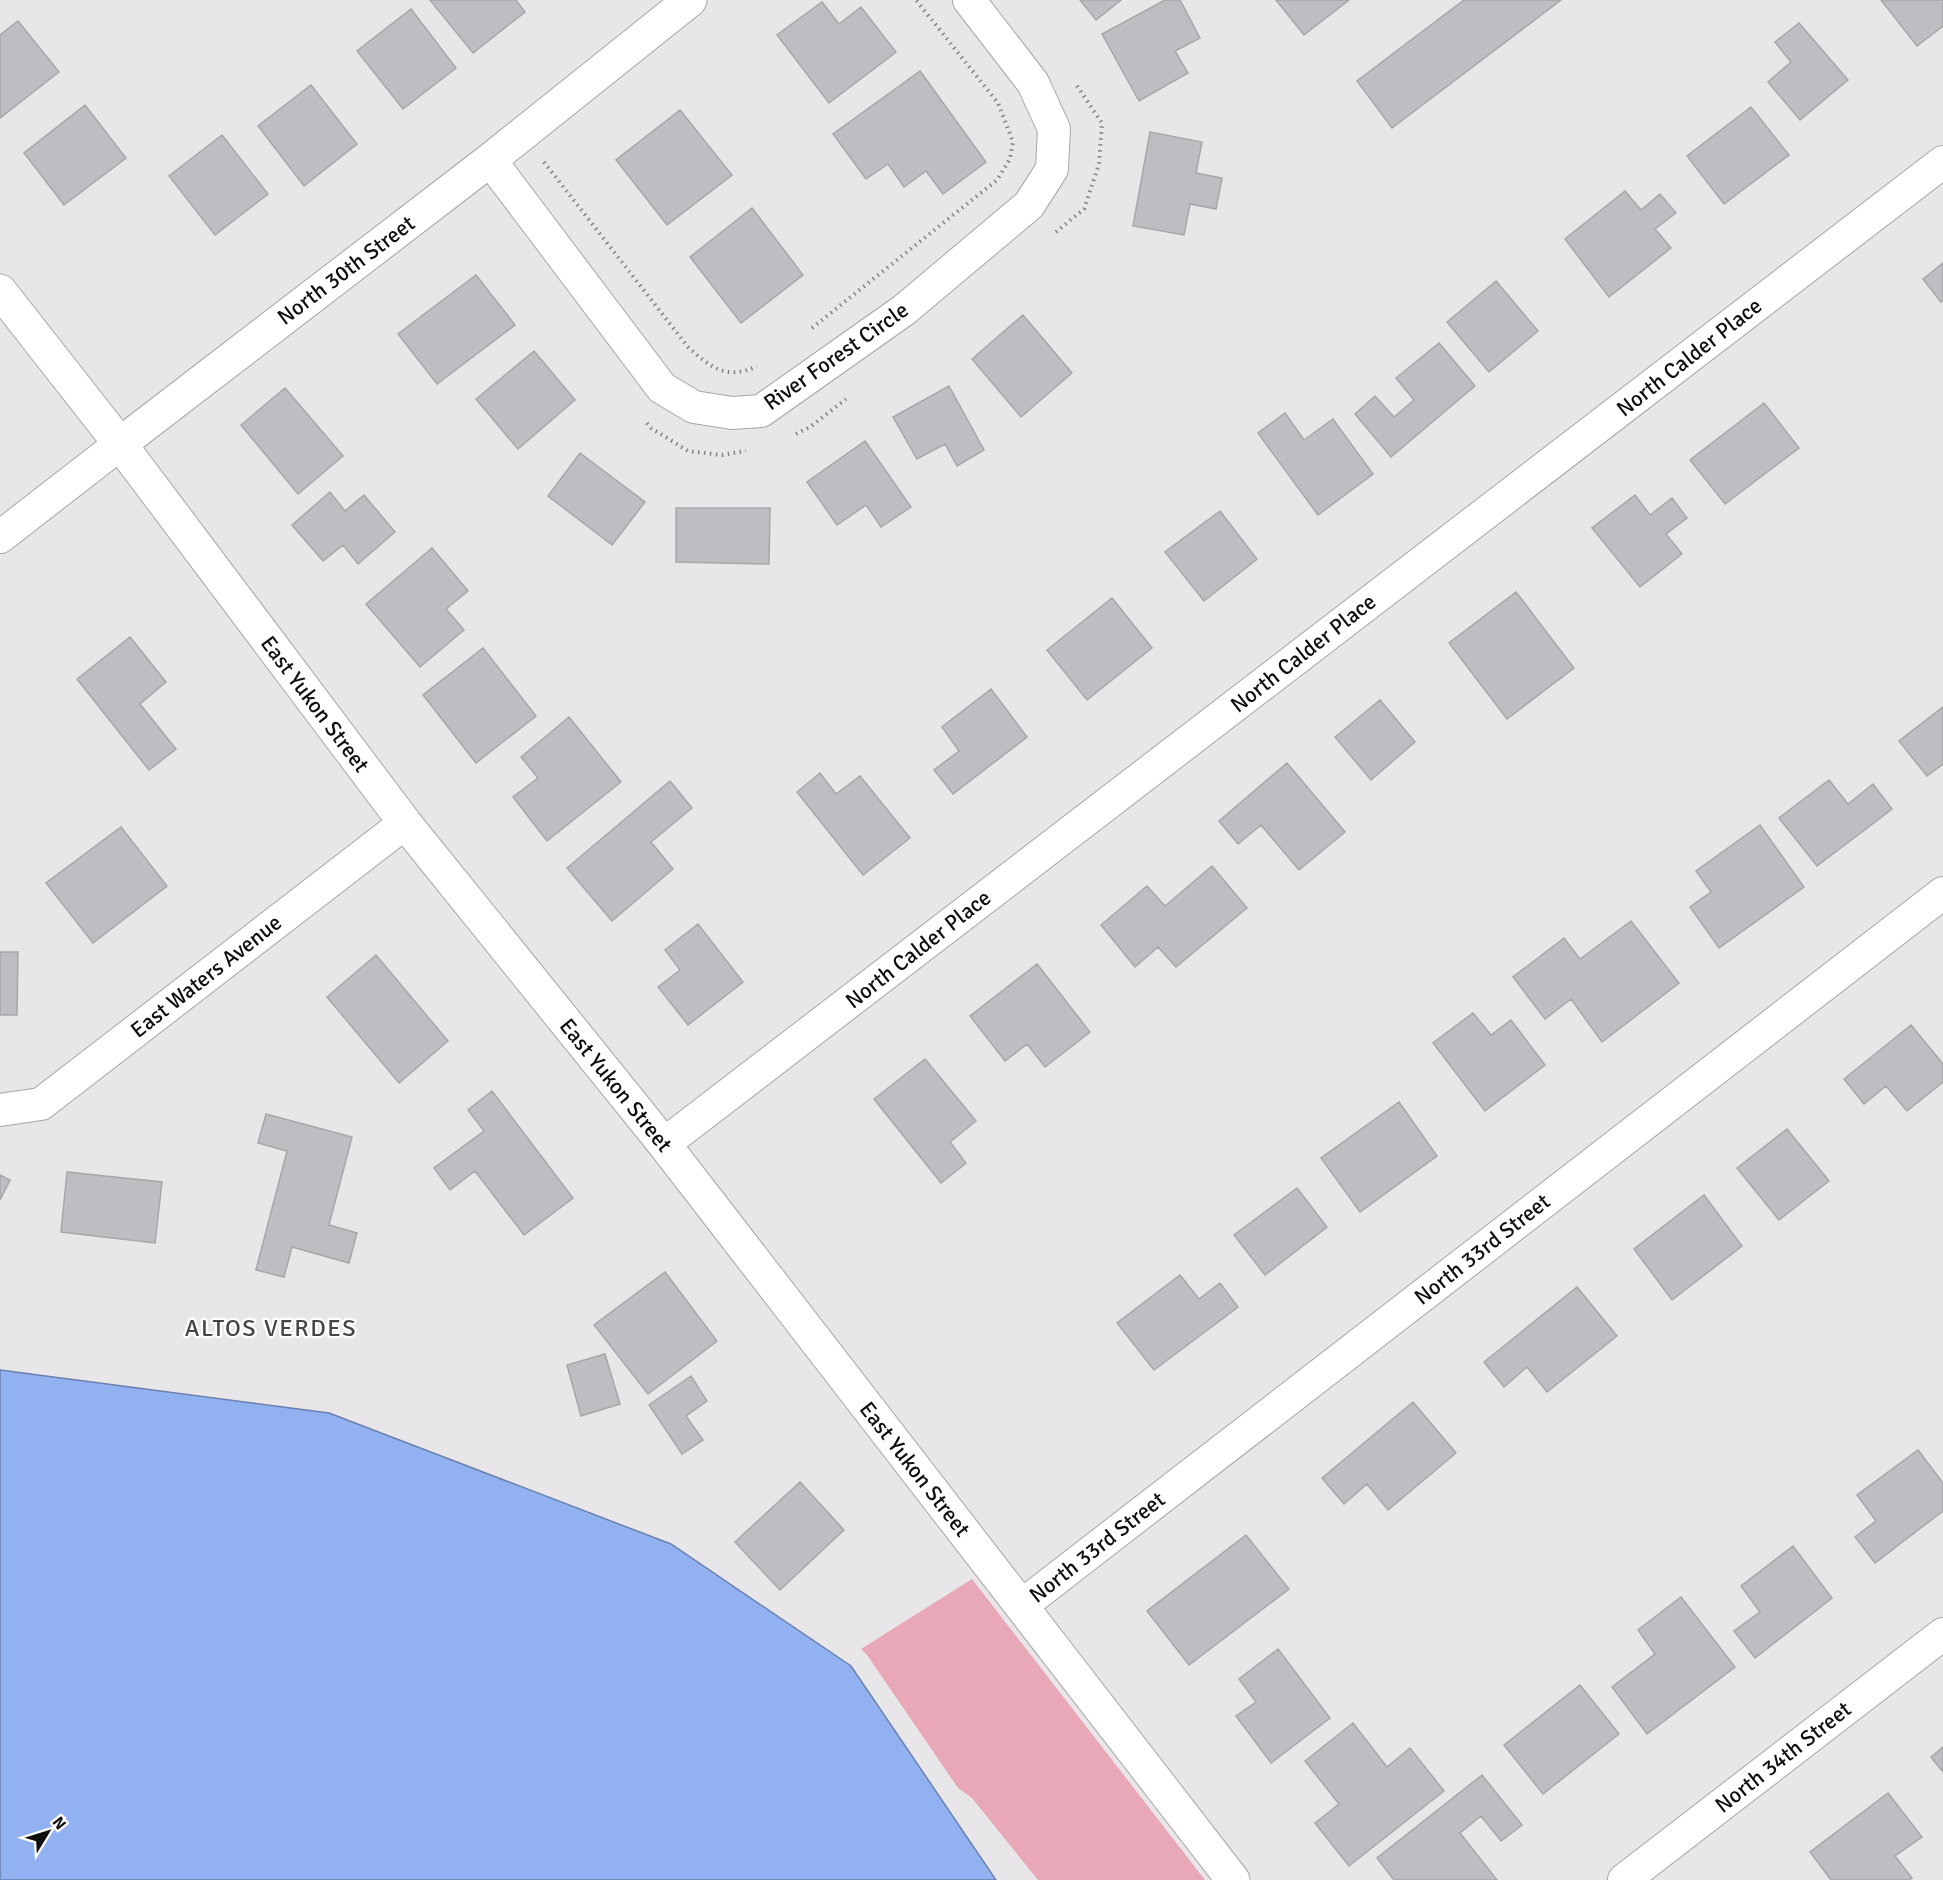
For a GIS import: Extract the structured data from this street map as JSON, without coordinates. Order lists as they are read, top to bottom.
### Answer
{
  "streets": {
    "street": [
      "North 30th Street",
      "River Forest Circle",
      "North Calder Place",
      "East Yukon Street",
      "East Waters Avenue",
      "North 33rd Street",
      "North 34th Street"
    ]
  },
  "crossings": [
    ["North 30th Street", "River Forest Circle"],
    ["North 30th Street", "East Yukon Street"],
    ["North Calder Place", "East Yukon Street"],
    ["East Yukon Street", "East Waters Avenue"],
    ["East Yukon Street", "North 33rd Street"]
  ],
  "districts": ["ALTOS VERDES"],
  "north": "top right"
}
